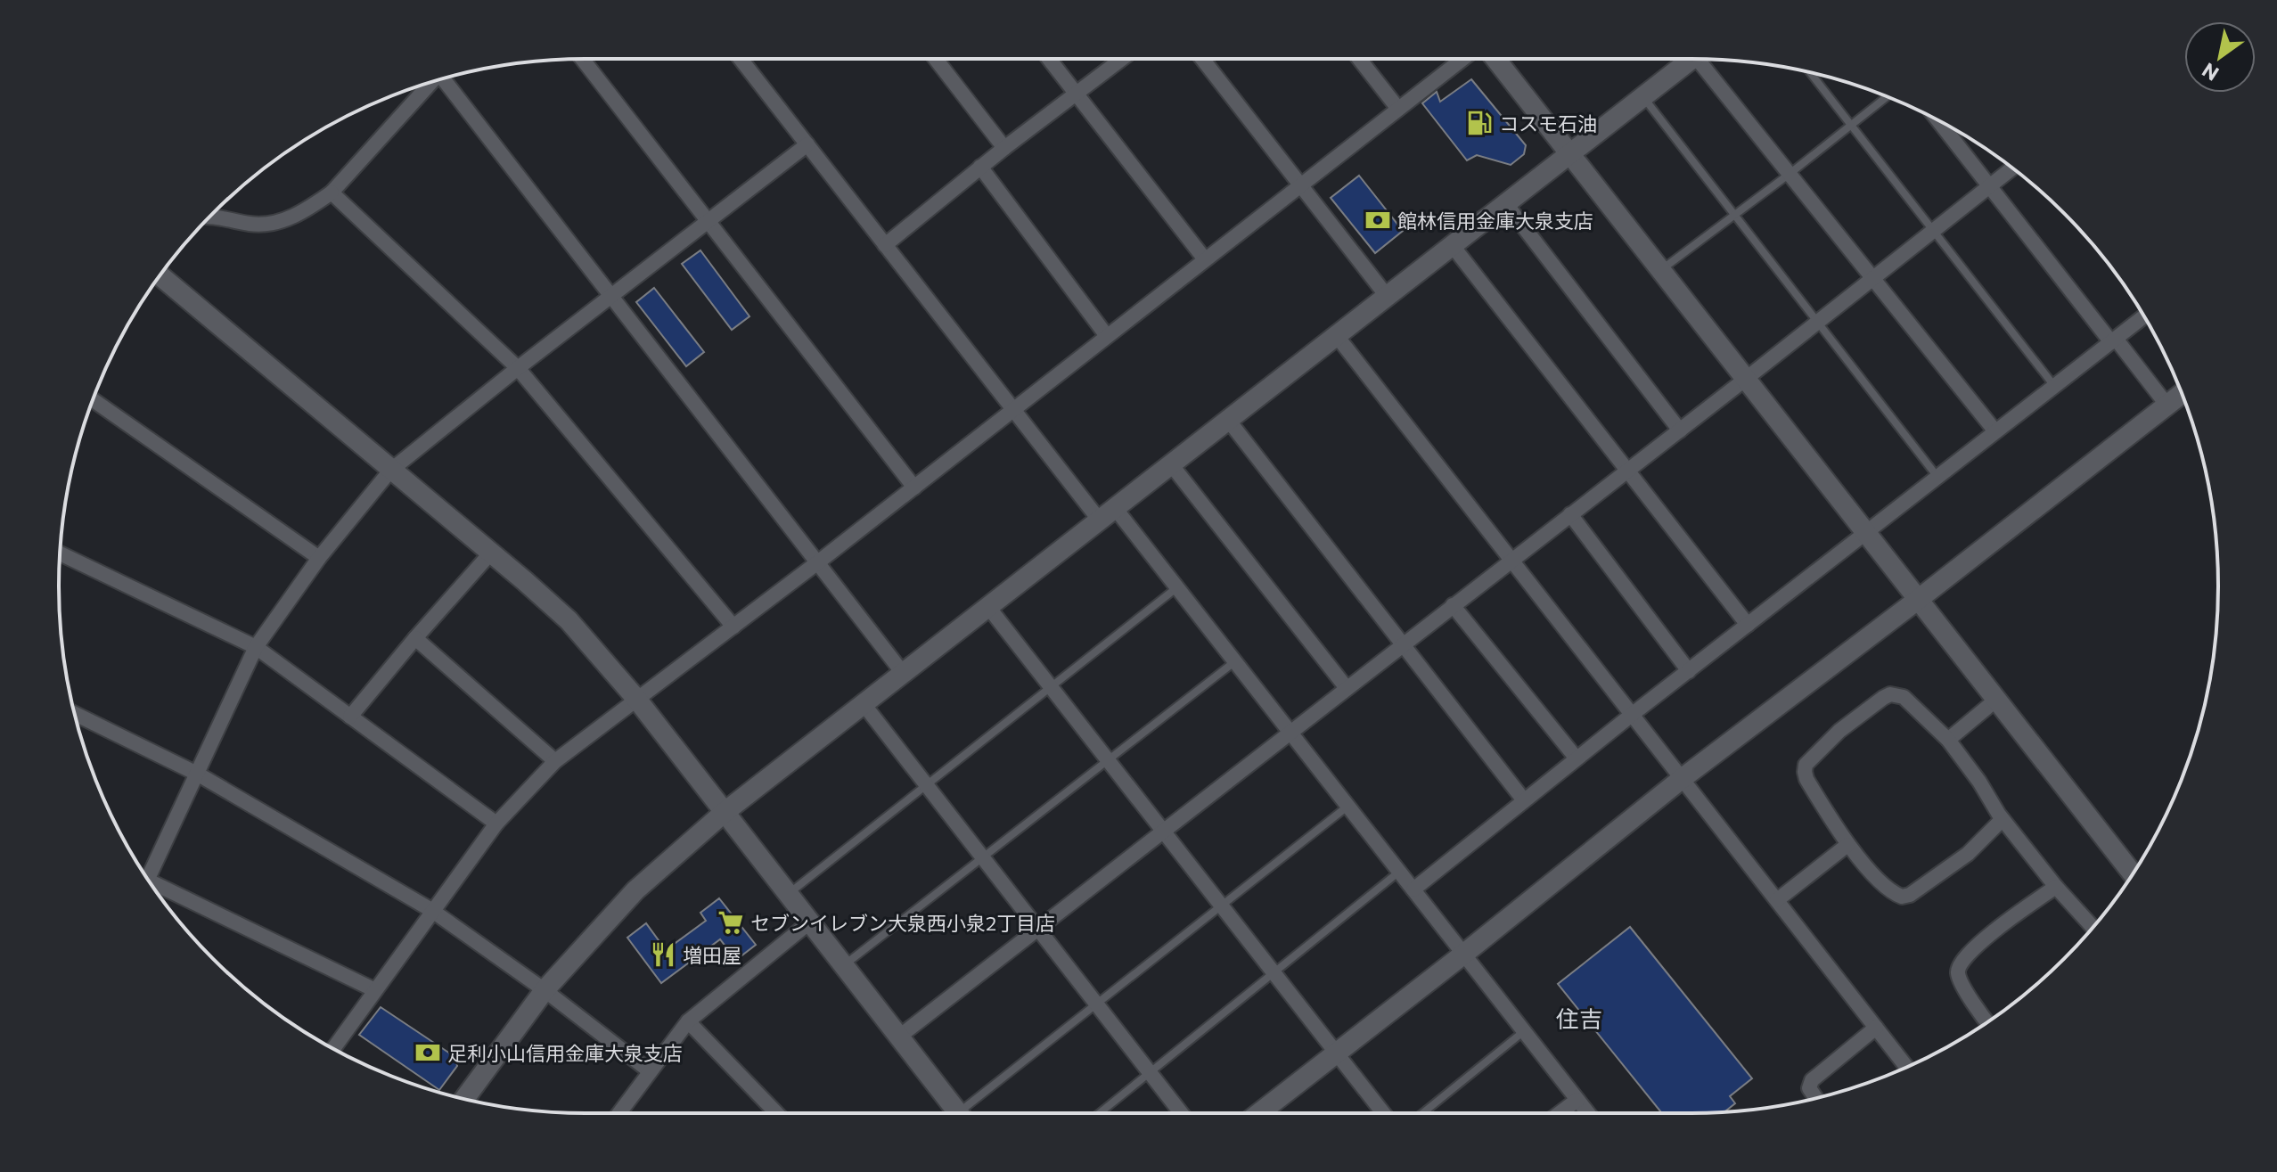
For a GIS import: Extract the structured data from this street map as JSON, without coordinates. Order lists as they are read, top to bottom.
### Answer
{
  "districts": ["住吉"],
  "places": {
    "fuel station": ["コスモ石油"],
    "bank": ["館林信用金庫大泉支店", "足利小山信用金庫大泉支店"],
    "supermarket": ["セブンイレブン大泉西小泉2丁目店"],
    "restaurant": ["増田屋"]
  },
  "north": "bottom left"
}
